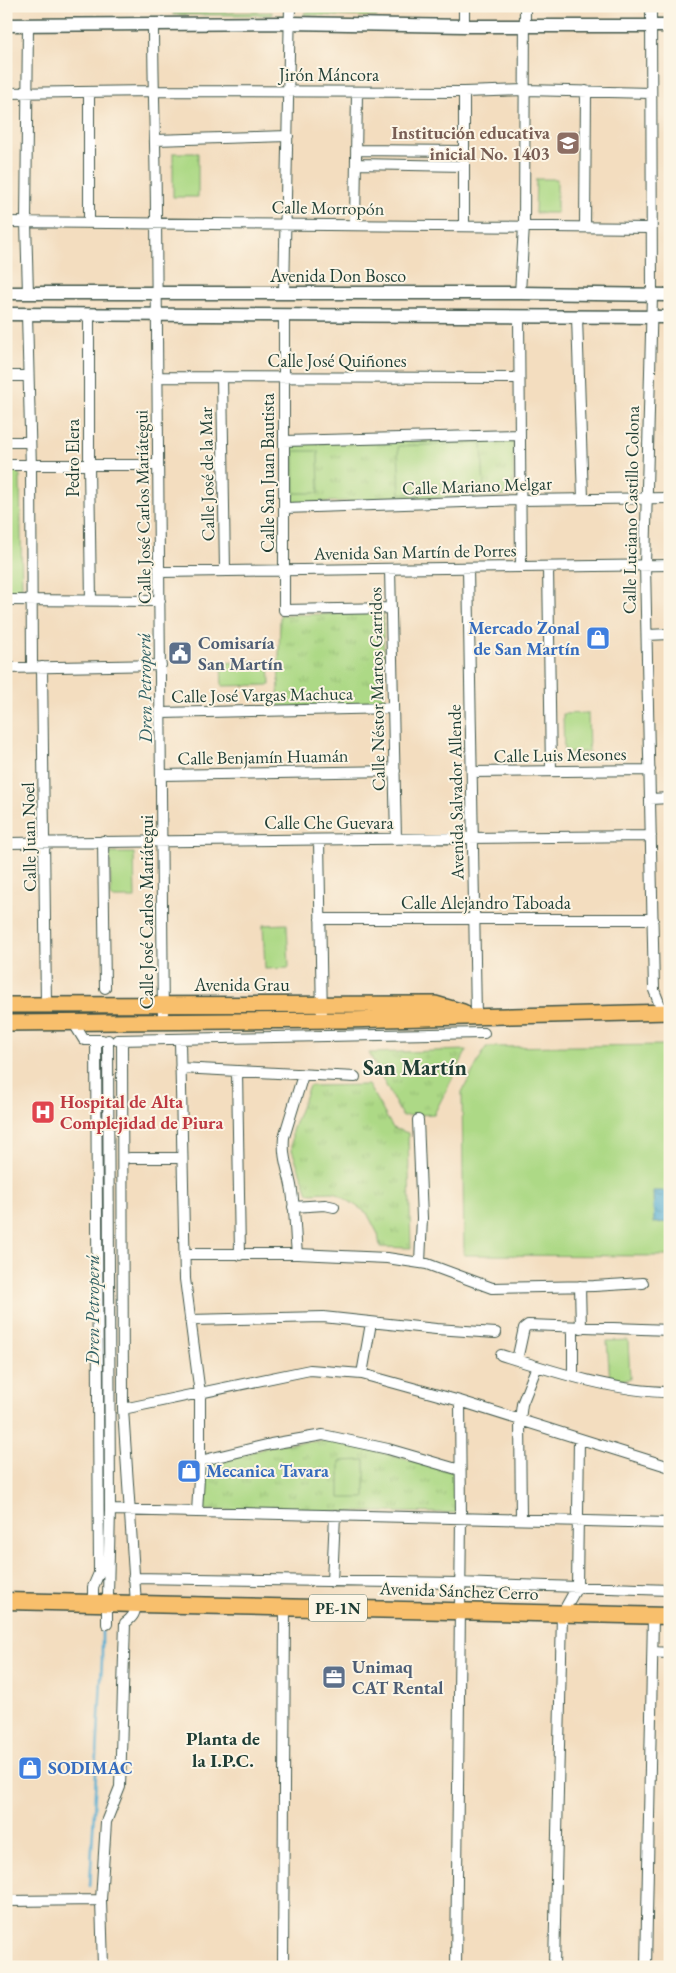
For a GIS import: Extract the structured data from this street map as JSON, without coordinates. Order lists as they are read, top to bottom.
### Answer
{
  "streets": {
    "highway": ["Avenida Sánchez Cerro", "PE-1N"],
    "main road": ["Avenida Grau"],
    "street": [
      "Jirón Máncora",
      "Calle Morropón",
      "Avenida Don Bosco",
      "Calle José Quiñones",
      "Pedro Elera",
      "Calle San Juan Bautista",
      "Calle José de la Mar",
      "Calle Mariano Melgar",
      "Calle José Carlos Mariátegui",
      "Calle Luciano Castillo Colona",
      "Avenida San Martín de Porres",
      "Calle Néstor Martos Garridos",
      "Calle José Vargas Machuca",
      "Calle Luis Mesones",
      "Calle Benjamín Huamán",
      "Avenida Salvador Allende",
      "Calle Che Guevara",
      "Calle Juan Noel",
      "Calle Alejandro Taboada"
    ]
  },
  "crossings": [
    ["Jirón Máncora", "Calle José Carlos Mariátegui"],
    ["Jirón Máncora", "Calle Luciano Castillo Colona"],
    ["Calle Morropón", "Calle José Carlos Mariátegui"],
    ["Calle Morropón", "Calle Luciano Castillo Colona"],
    ["Avenida Don Bosco", "Calle José Carlos Mariátegui"],
    ["Avenida Don Bosco", "Calle Luciano Castillo Colona"],
    ["Calle José Quiñones", "Calle San Juan Bautista"],
    ["Calle José Quiñones", "Calle José de la Mar"],
    ["Calle José Quiñones", "Calle José Carlos Mariátegui"],
    ["Calle San Juan Bautista", "Calle Mariano Melgar"],
    ["Calle San Juan Bautista", "Avenida San Martín de Porres"],
    ["Calle San Juan Bautista", "Calle Néstor Martos Garridos"],
    ["Calle José de la Mar", "Avenida San Martín de Porres"],
    ["Calle Mariano Melgar", "Calle Luciano Castillo Colona"],
    ["Calle José Carlos Mariátegui", "Avenida San Martín de Porres"],
    ["Calle José Carlos Mariátegui", "Calle José Vargas Machuca"],
    ["Calle José Carlos Mariátegui", "Calle Benjamín Huamán"],
    ["Calle José Carlos Mariátegui", "Calle Che Guevara"],
    ["Calle José Carlos Mariátegui", "Avenida Grau"],
    ["Calle Luciano Castillo Colona", "Avenida San Martín de Porres"],
    ["Calle Luciano Castillo Colona", "Calle Luis Mesones"],
    ["Calle Luciano Castillo Colona", "Calle Che Guevara"],
    ["Calle Luciano Castillo Colona", "Calle Alejandro Taboada"],
    ["Calle Luciano Castillo Colona", "Avenida Grau"],
    ["Avenida San Martín de Porres", "Calle Néstor Martos Garridos"],
    ["Avenida San Martín de Porres", "Avenida Salvador Allende"],
    ["Calle Néstor Martos Garridos", "Calle José Vargas Machuca"],
    ["Calle Néstor Martos Garridos", "Calle Benjamín Huamán"],
    ["Calle Néstor Martos Garridos", "Calle Che Guevara"],
    ["Calle Luis Mesones", "Avenida Salvador Allende"],
    ["Avenida Salvador Allende", "Calle Che Guevara"],
    ["Avenida Salvador Allende", "Calle Alejandro Taboada"],
    ["Avenida Salvador Allende", "Avenida Grau"],
    ["Calle Che Guevara", "Calle Juan Noel"],
    ["Calle Juan Noel", "Avenida Grau"]
  ],
  "districts": ["San Martín", "Planta de la I.P.C."],
  "water": ["Dren Petroperú"],
  "places": {
    "school or university": ["Institución educativa inicial No. 1403"],
    "shop": ["Mercado Zonal de San Martín", "Mecanica Tavara", "SODIMAC"],
    "public building": ["Comisaría San Martín"],
    "hospital": ["Hospital de Alta Complejidad de Piura"],
    "office": ["Unimaq CAT Rental"]
  }
}
